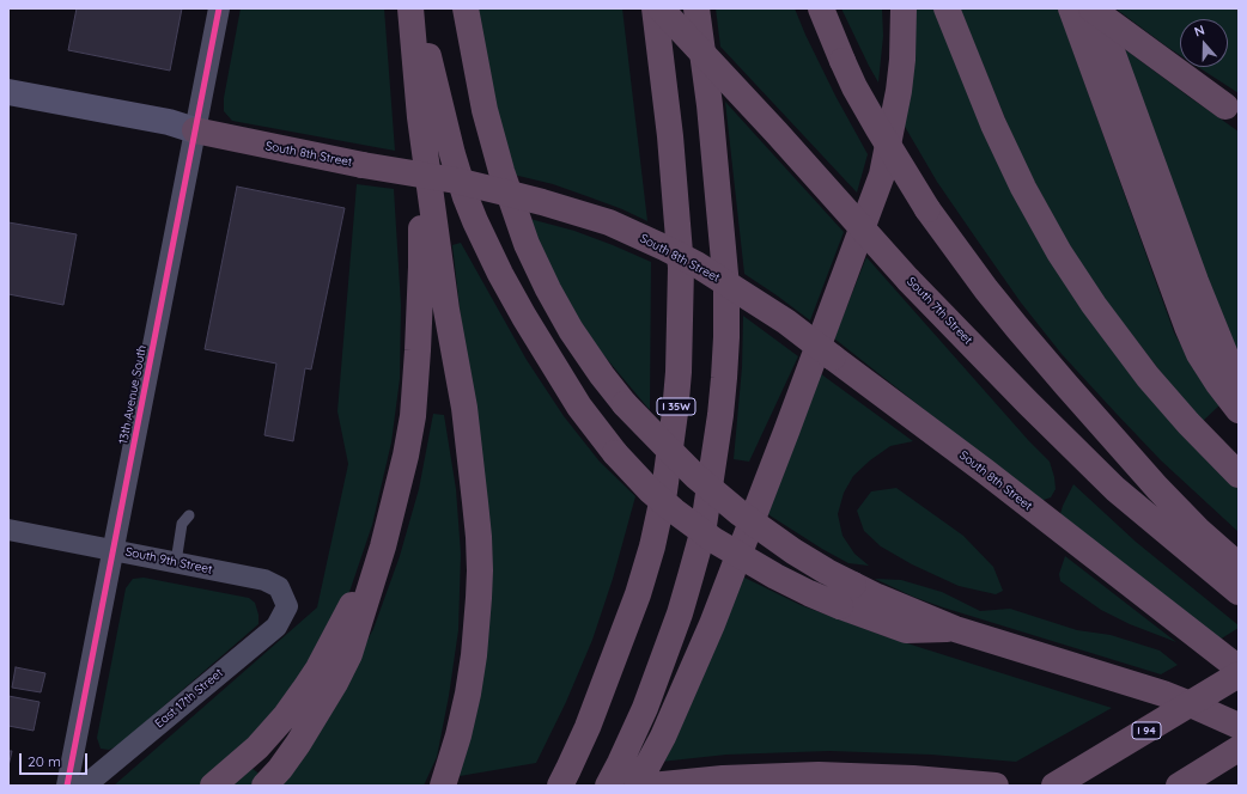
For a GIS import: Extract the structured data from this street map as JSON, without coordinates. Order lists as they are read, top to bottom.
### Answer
{
  "streets": {
    "highway": [
      "South 8th Street",
      "South 7th Street",
      "I 35W",
      "I 94"
    ],
    "street": ["13th Avenue South", "South 9th Street", "East 17th Street"]
  },
  "crossings": [
    ["South 8th Street", "13th Avenue South"],
    ["13th Avenue South", "South 9th Street"],
    ["South 9th Street", "East 17th Street"]
  ],
  "scale_bar": "20 m",
  "north": "top"
}
